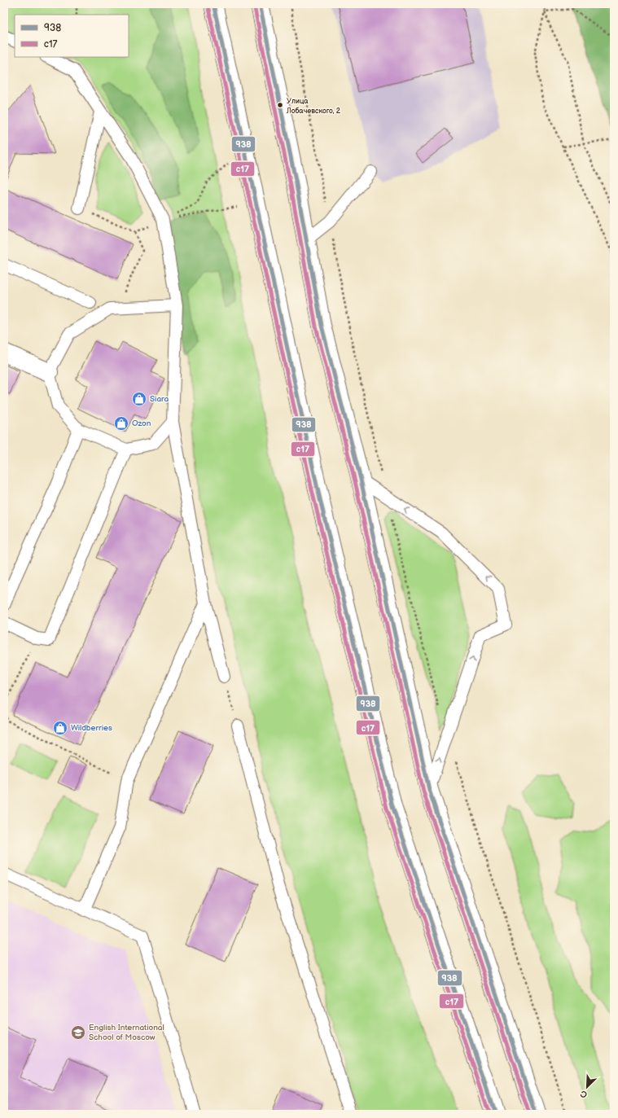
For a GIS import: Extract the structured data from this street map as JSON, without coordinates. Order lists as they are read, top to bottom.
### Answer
{
  "places": {
    "other": ["Улица Лобачевского, 2"],
    "shop": ["Siara", "Ozon", "Wildberries"],
    "school or university": ["English International School of Moscow"]
  },
  "lines": ["transit line 938", "transit line с17"],
  "legend": ["938", "с17"],
  "north": "bottom left"
}
